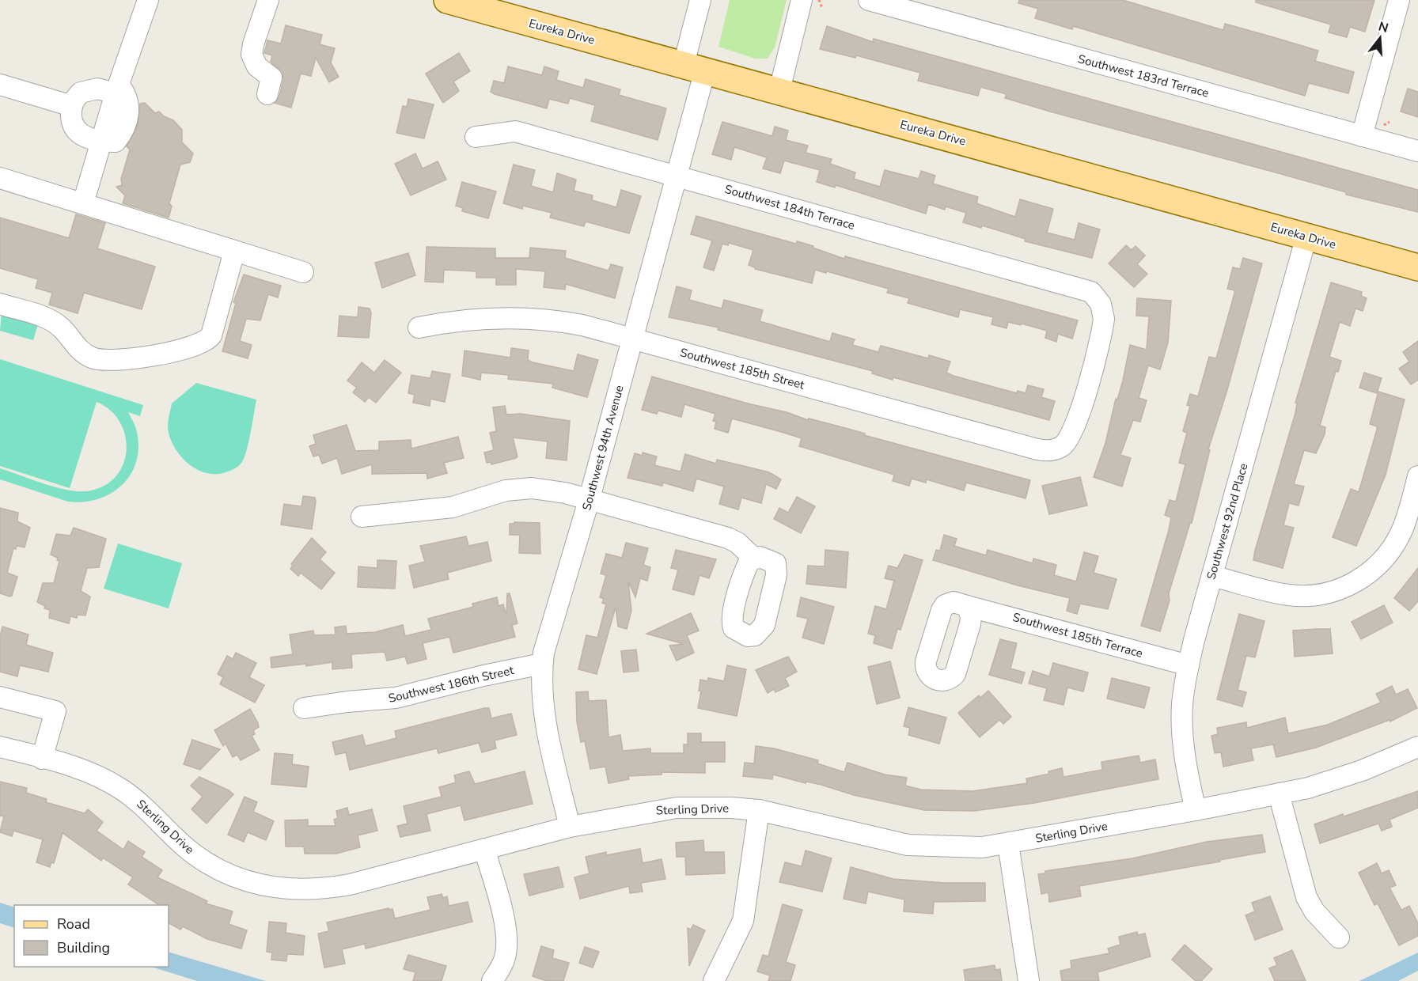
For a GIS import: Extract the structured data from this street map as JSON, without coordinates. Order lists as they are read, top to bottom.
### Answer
{
  "streets": {
    "main road": ["Eureka Drive"],
    "street": [
      "Southwest 183rd Terrace",
      "Southwest 184th Terrace",
      "Southwest 185th Street",
      "Southwest 94th Avenue",
      "Southwest 92nd Place",
      "Southwest 185th Terrace",
      "Southwest 186th Street",
      "Sterling Drive"
    ]
  },
  "crossings": [
    ["Eureka Drive", "Southwest 94th Avenue"],
    ["Eureka Drive", "Southwest 92nd Place"],
    ["Southwest 184th Terrace", "Southwest 185th Street"],
    ["Southwest 184th Terrace", "Southwest 94th Avenue"],
    ["Southwest 185th Street", "Southwest 94th Avenue"],
    ["Southwest 94th Avenue", "Southwest 186th Street"],
    ["Southwest 94th Avenue", "Sterling Drive"],
    ["Southwest 92nd Place", "Southwest 185th Terrace"],
    ["Southwest 92nd Place", "Sterling Drive"]
  ],
  "legend": ["Road", "Building"],
  "north": "top"
}
